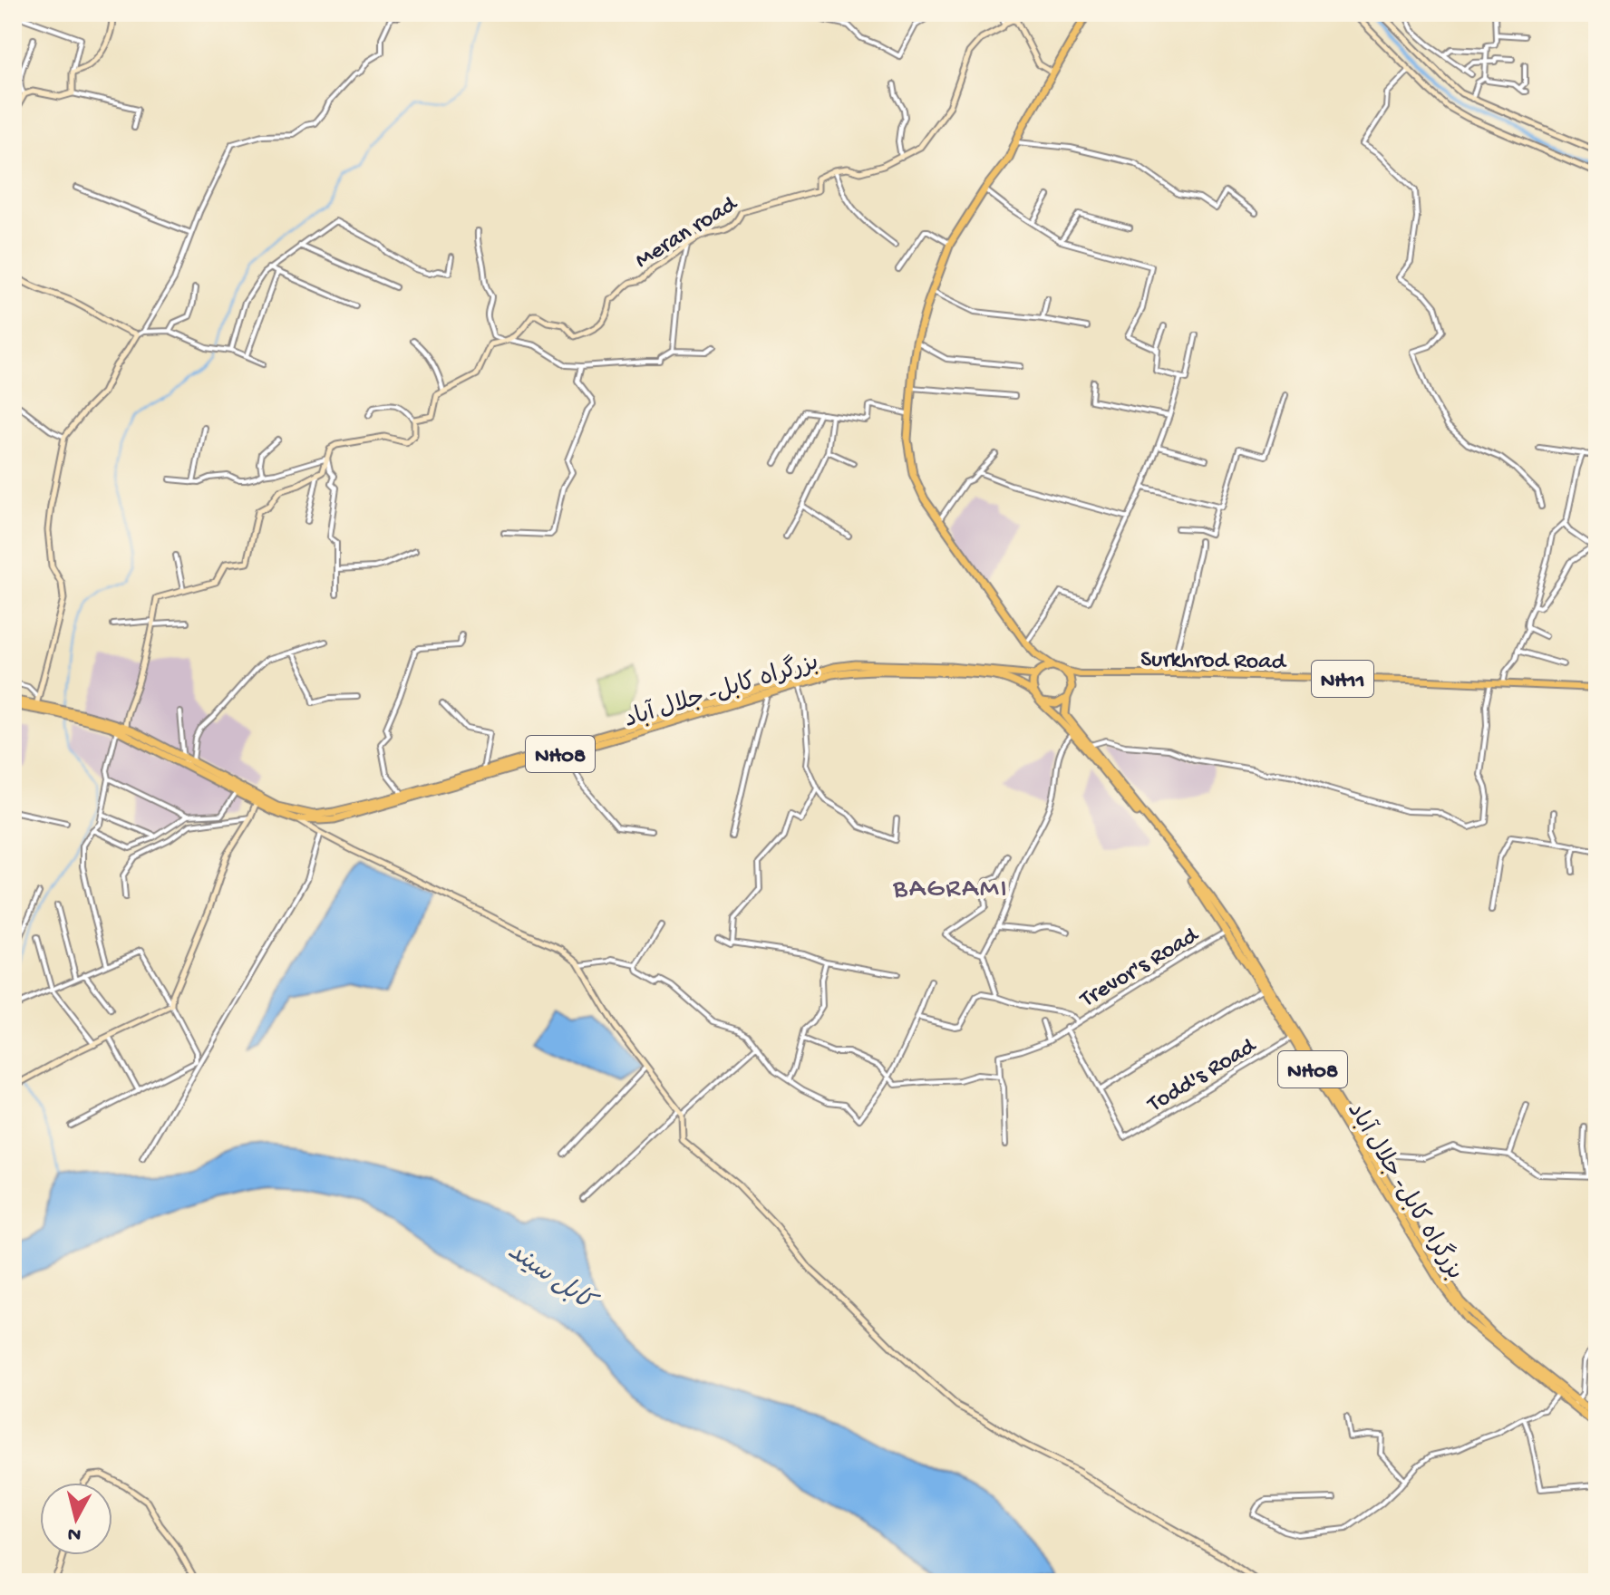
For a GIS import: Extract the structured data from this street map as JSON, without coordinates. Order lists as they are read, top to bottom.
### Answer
{
  "streets": {
    "highway": ["بزرگراه کابل- جلال آباد", "NH08"],
    "main road": ["Surkhrod Road", "NH11"],
    "street": ["Meran road", "Trevor's Road", "Todd's Road"]
  },
  "crossings": [
    ["Surkhrod Road", "بزرگراه کابل- جلال آباد"],
    ["بزرگراه کابل- جلال آباد", "Trevor's Road"],
    ["بزرگراه کابل- جلال آباد", "Todd's Road"]
  ],
  "districts": ["BAGRAMI"],
  "water": ["کابل سيند"],
  "north": "bottom"
}
